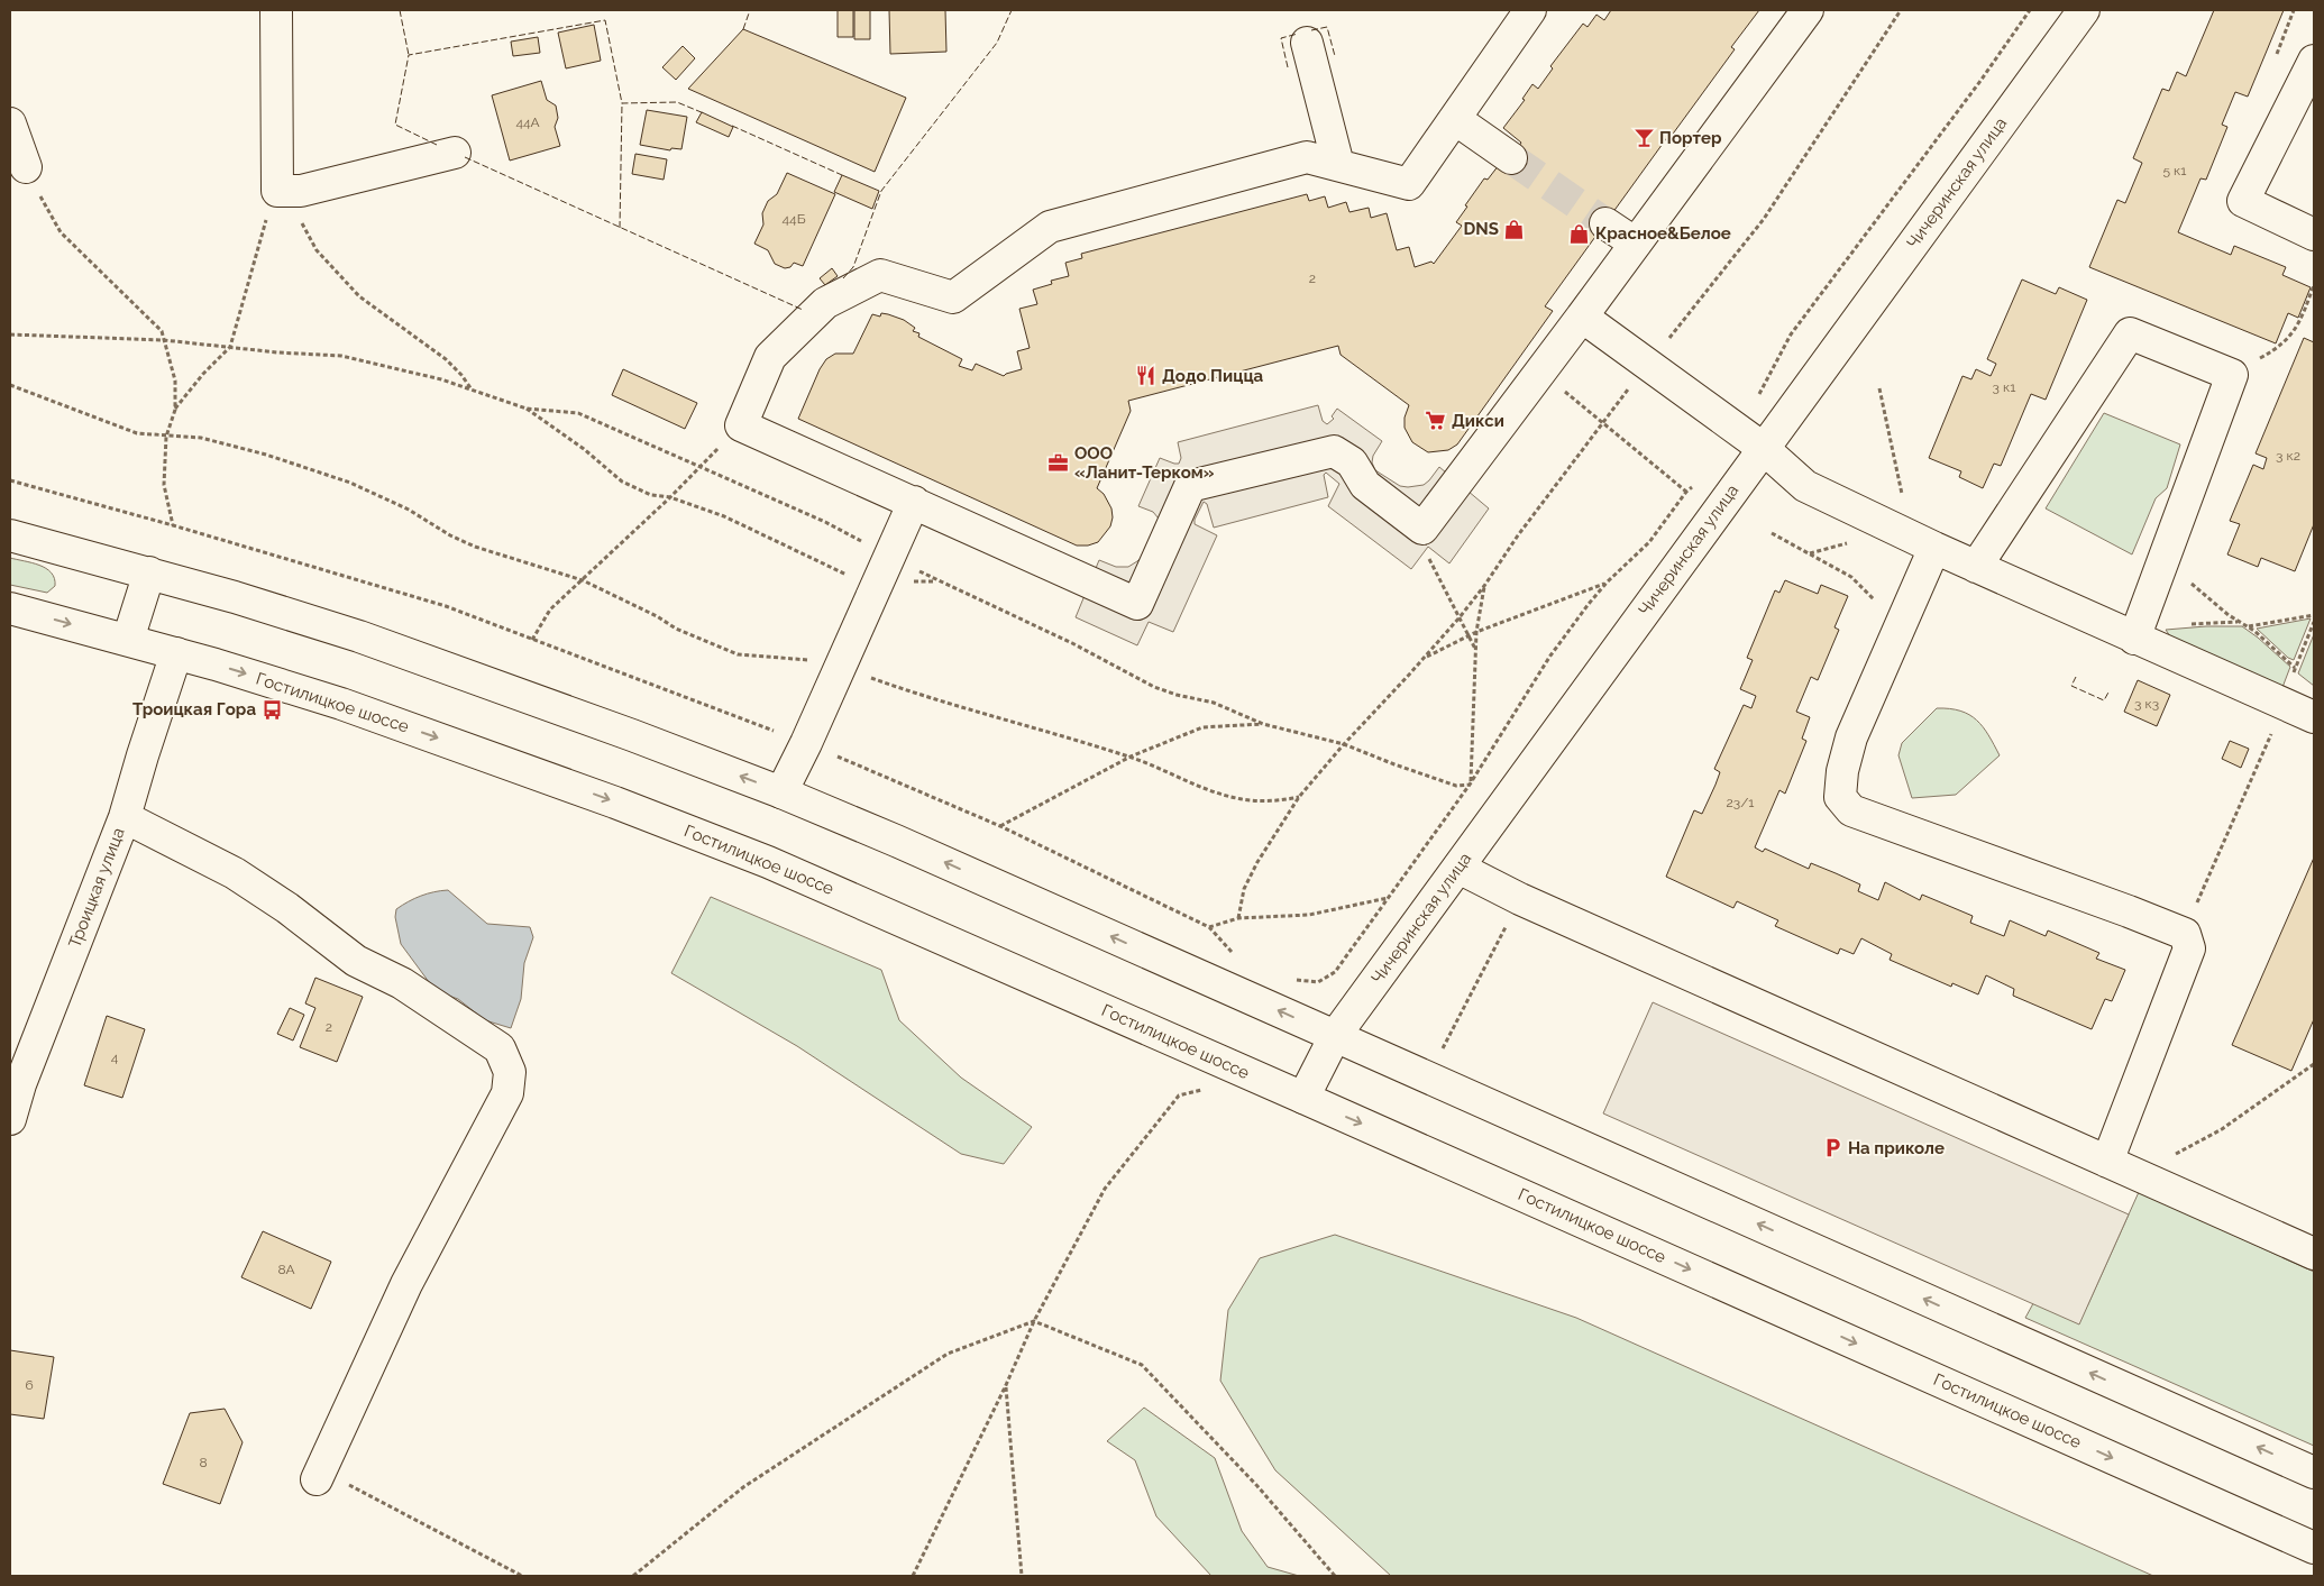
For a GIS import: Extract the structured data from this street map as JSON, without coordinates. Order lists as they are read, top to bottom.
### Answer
{
  "streets": {
    "main road": ["Чичеринская улица", "Гостилицкое шоссе", "Троицкая улица"]
  },
  "crossings": [
    ["Чичеринская улица", "Гостилицкое шоссе"],
    ["Гостилицкое шоссе", "Троицкая улица"]
  ],
  "places": {
    "bar": ["Портер"],
    "shop": ["DNS", "Красное&Белое"],
    "restaurant": ["Додо Пицца"],
    "supermarket": ["Дикси"],
    "office": ["ООО «Ланит-Терком»"],
    "bus stop": ["Троицкая Гора"],
    "parking": ["На приколе"]
  },
  "house_numbers": [
    "44А",
    "5 к1",
    "44Б",
    "2",
    "3 к1",
    "3 к2",
    "3 к3",
    "23/1",
    "2",
    "4",
    "8А",
    "6",
    "8"
  ]
}
